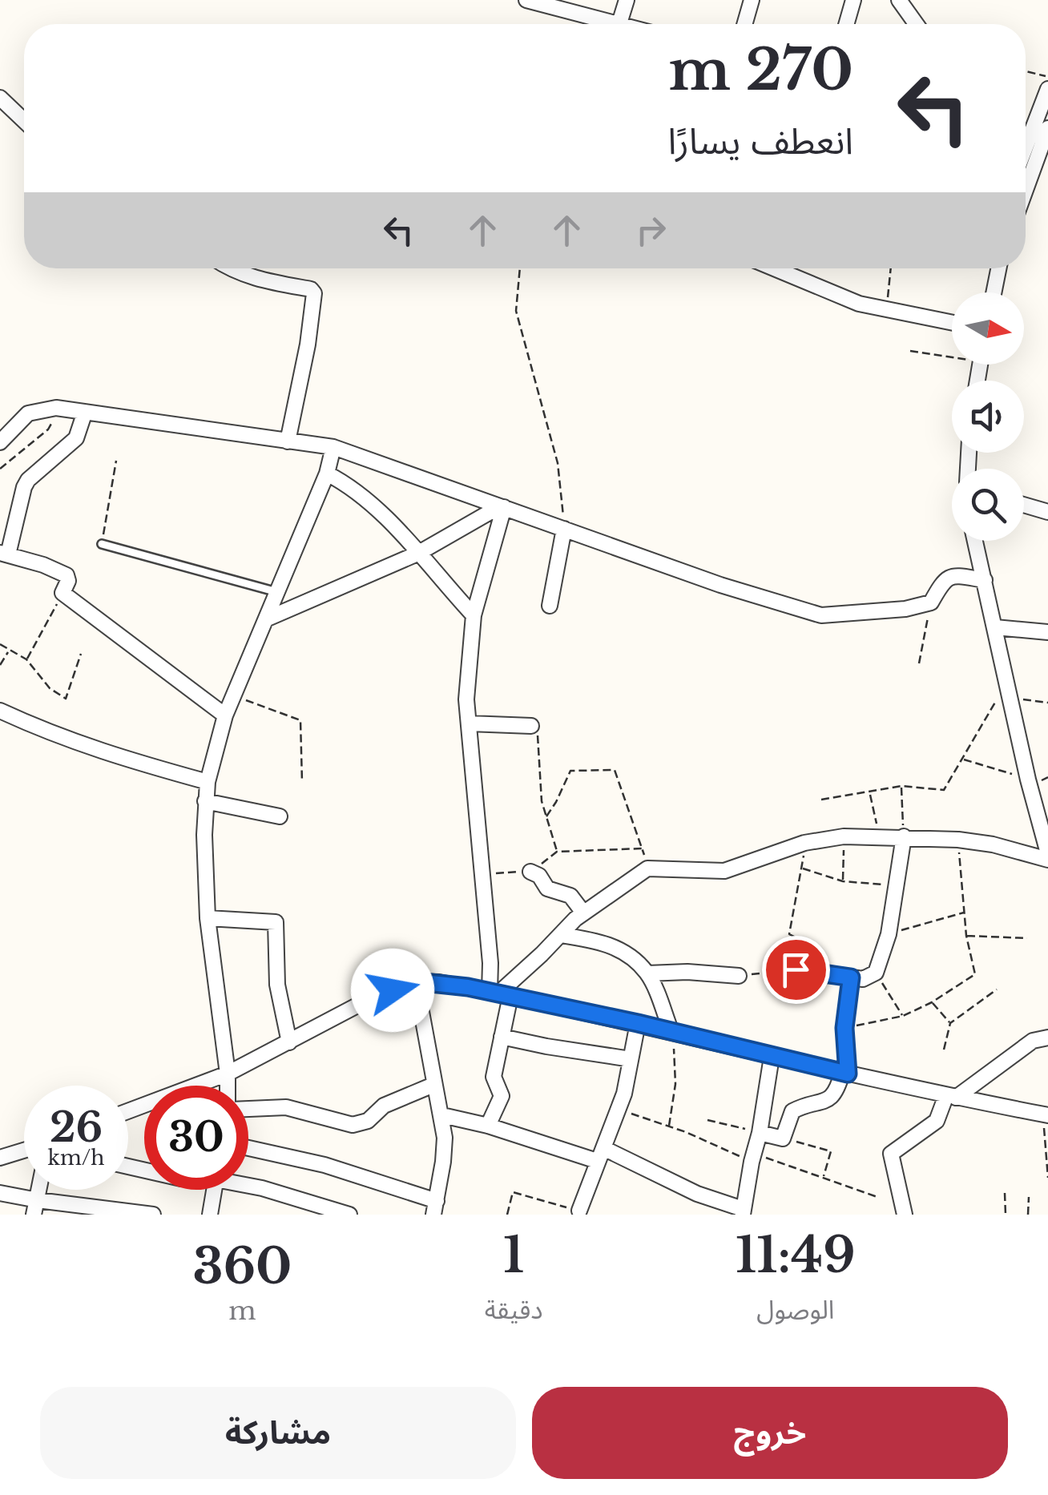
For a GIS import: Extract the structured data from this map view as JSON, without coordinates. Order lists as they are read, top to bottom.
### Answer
{
  "north": "right",
  "page": {
    "turn": ["270 m", "انعطف يسارًا"],
    "speed": "26 km/h",
    "limit": "30",
    "eta": [
      "11:49",
      "الوصول",
      "1",
      "دقيقة",
      "360",
      "m"
    ],
    "buttons": ["خروج", "مشاركة"]
  }
}
